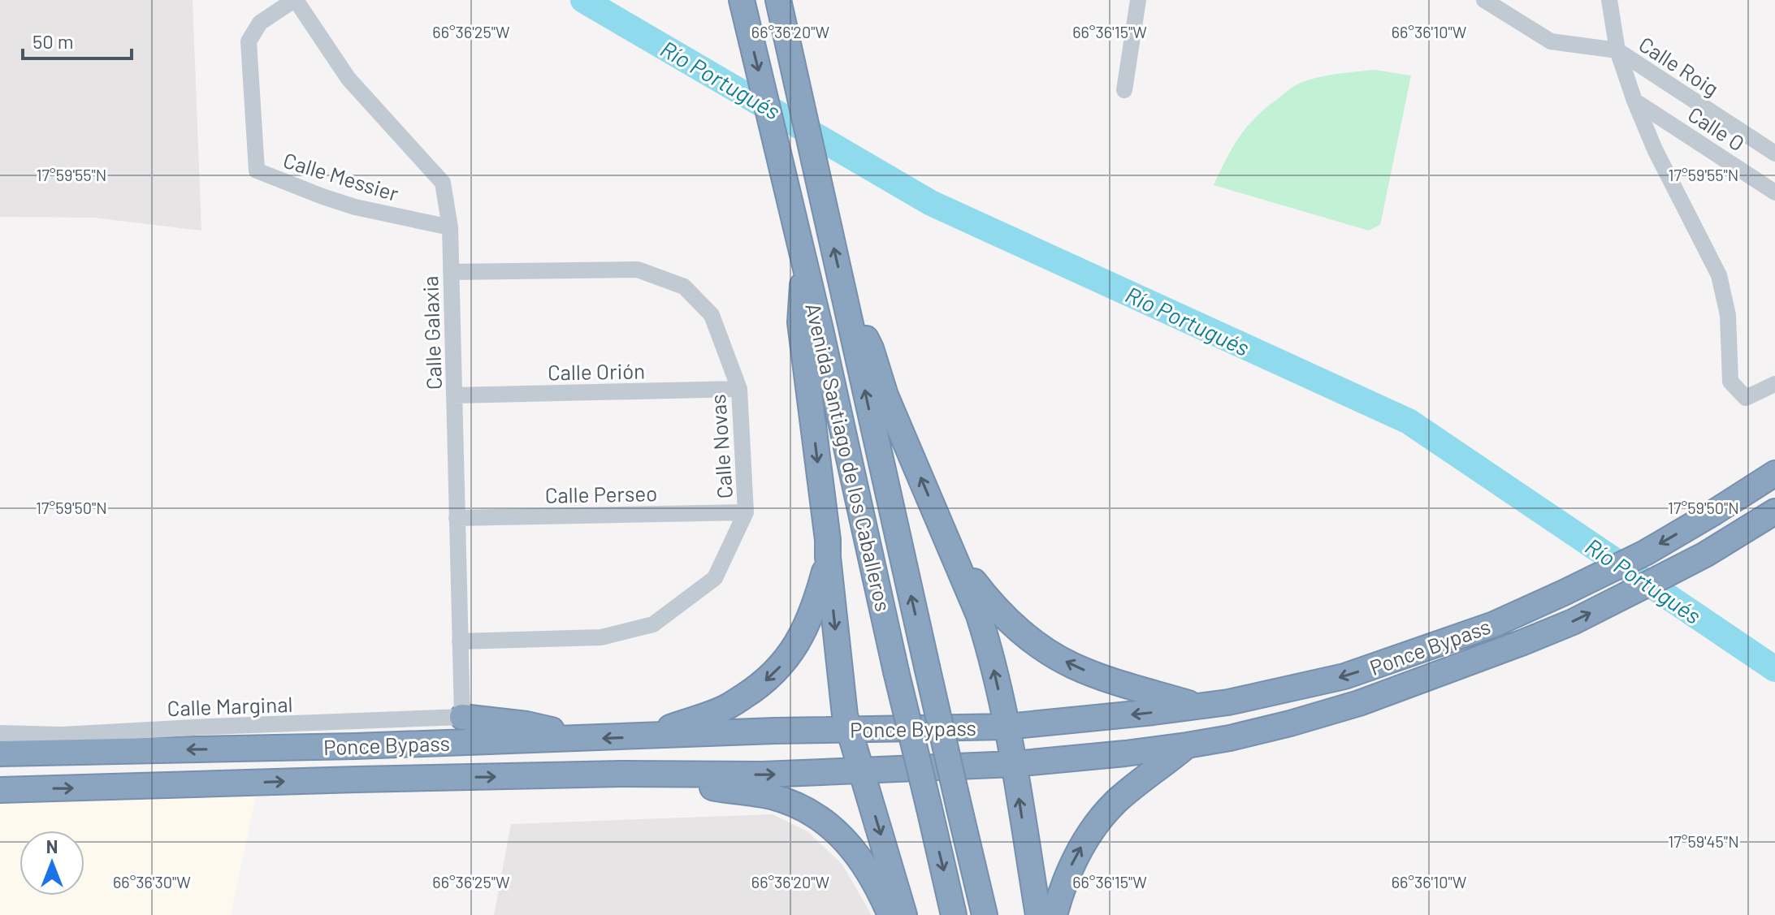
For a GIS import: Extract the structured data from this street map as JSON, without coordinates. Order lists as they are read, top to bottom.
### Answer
{
  "streets": {
    "highway": ["Avenida Santiago de los Caballeros", "Ponce Bypass"],
    "street": [
      "Calle Roig",
      "Calle O",
      "Calle Messier",
      "Calle Galaxia",
      "Calle Orión",
      "Calle Novas",
      "Calle Perseo",
      "Calle Marginal"
    ]
  },
  "crossings": [
    ["Calle Messier", "Calle Galaxia"],
    ["Calle Galaxia", "Calle Orión"],
    ["Calle Galaxia", "Calle Novas"],
    ["Calle Galaxia", "Calle Perseo"],
    ["Calle Galaxia", "Calle Marginal"],
    ["Calle Orión", "Calle Novas"],
    ["Calle Novas", "Calle Perseo"]
  ],
  "water": ["Río Portugués"],
  "scale_bar": "50 m",
  "north": "top",
  "coordinates": [
    "66°36'25\"W",
    "66°36'20\"W",
    "66°36'15\"W",
    "66°36'10\"W",
    "17°59'55\"N",
    "17°59'50\"N",
    "17°59'45\"N",
    "66°36'30\"W"
  ]
}
